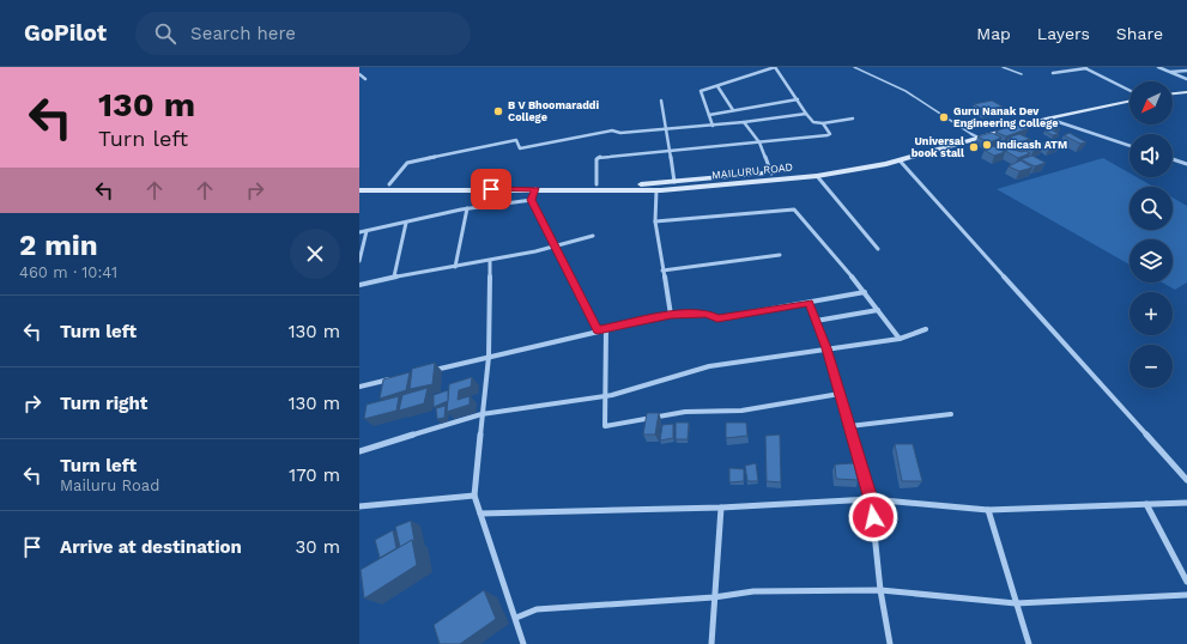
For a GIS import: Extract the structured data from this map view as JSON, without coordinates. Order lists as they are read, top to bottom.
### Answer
{
  "streets": {
    "street": ["MAILURU ROAD"]
  },
  "places": [
    "B V Bhoomaraddi College",
    "Guru Nanak Dev Engineering College",
    "Indicash ATM",
    "Universal book stall"
  ],
  "north": "bottom left",
  "page": {
    "header": "GoPilot",
    "search": "Search here",
    "nav": ["Map", "Layers", "Share"],
    "turn": ["130 m", "Turn left"],
    "map_buttons": ["+", "−"],
    "heading": ["2 min", "460 m · 10:41"],
    "list": [
      {
        "name": "Turn left",
        "value": "130 m"
      },
      {
        "name": "Turn right",
        "value": "130 m"
      },
      {
        "name": "Turn left",
        "note": "Mailuru Road",
        "value": "170 m"
      },
      {
        "name": "Arrive at destination",
        "value": "30 m"
      }
    ]
  }
}
